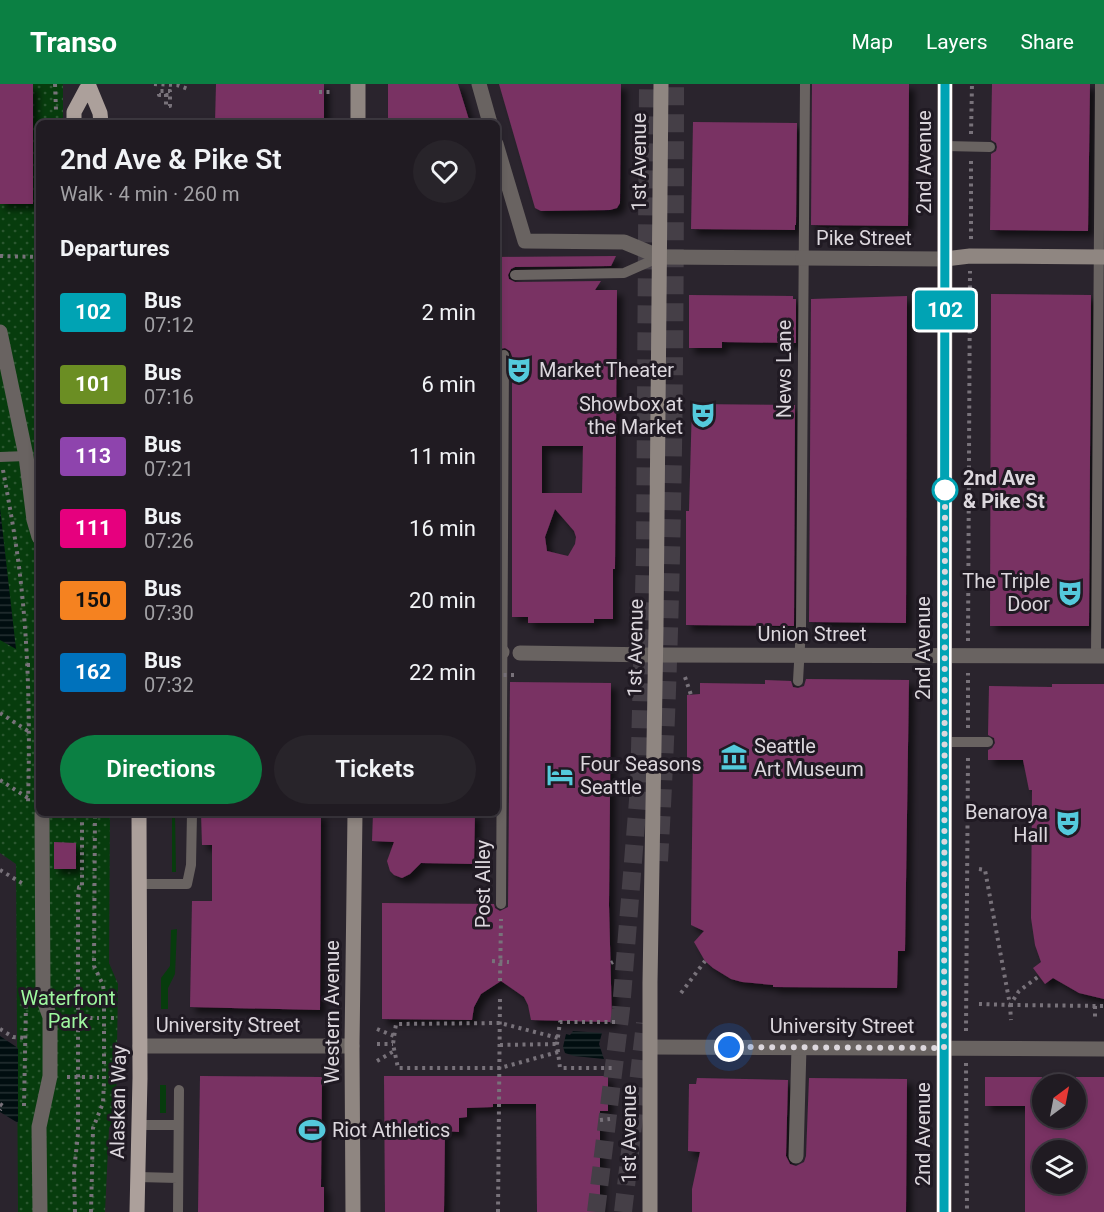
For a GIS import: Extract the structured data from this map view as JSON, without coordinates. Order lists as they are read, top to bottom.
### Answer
{
  "streets": {
    "main road": [
      "1st Avenue",
      "2nd Avenue",
      "Pike Street",
      "Western Avenue",
      "Alaskan Way"
    ],
    "street": ["Union Street", "University Street"],
    "lane": ["News Lane", "Post Alley"]
  },
  "crossings": [
    ["1st Avenue", "Pike Street"],
    ["1st Avenue", "Union Street"],
    ["1st Avenue", "University Street"],
    ["2nd Avenue", "Pike Street"],
    ["2nd Avenue", "Union Street"],
    ["2nd Avenue", "University Street"],
    ["Pike Street", "News Lane"],
    ["News Lane", "Union Street"],
    ["Western Avenue", "University Street"],
    ["University Street", "Alaskan Way"]
  ],
  "parks": ["Waterfront Park"],
  "places": {
    "theatre": [
      "Market Theater",
      "Showbox at the Market",
      "The Triple Door",
      "Benaroya Hall"
    ],
    "other": ["2nd Ave & Pike St"],
    "museum": ["Seattle Art Museum"],
    "hotel": ["Four Seasons Seattle"],
    "sports": ["Riot Athletics"]
  },
  "lines": ["bus line 102"],
  "north": "top right",
  "page": {
    "header": "Transo",
    "nav": ["Map", "Layers", "Share"],
    "on_map": "102",
    "heading": [
      ["2nd Ave & Pike St", "Walk · 4 min · 260 m"],
      "Departures"
    ],
    "list": [
      {
        "mark": "102",
        "name": "Bus",
        "note": "07:12",
        "value": "2 min"
      },
      {
        "mark": "101",
        "name": "Bus",
        "note": "07:16",
        "value": "6 min"
      },
      {
        "mark": "113",
        "name": "Bus",
        "note": "07:21",
        "value": "11 min"
      },
      {
        "mark": "111",
        "name": "Bus",
        "note": "07:26",
        "value": "16 min"
      },
      {
        "mark": "150",
        "name": "Bus",
        "note": "07:30",
        "value": "20 min"
      },
      {
        "mark": "162",
        "name": "Bus",
        "note": "07:32",
        "value": "22 min"
      }
    ],
    "buttons": ["Directions", "Tickets"]
  }
}
